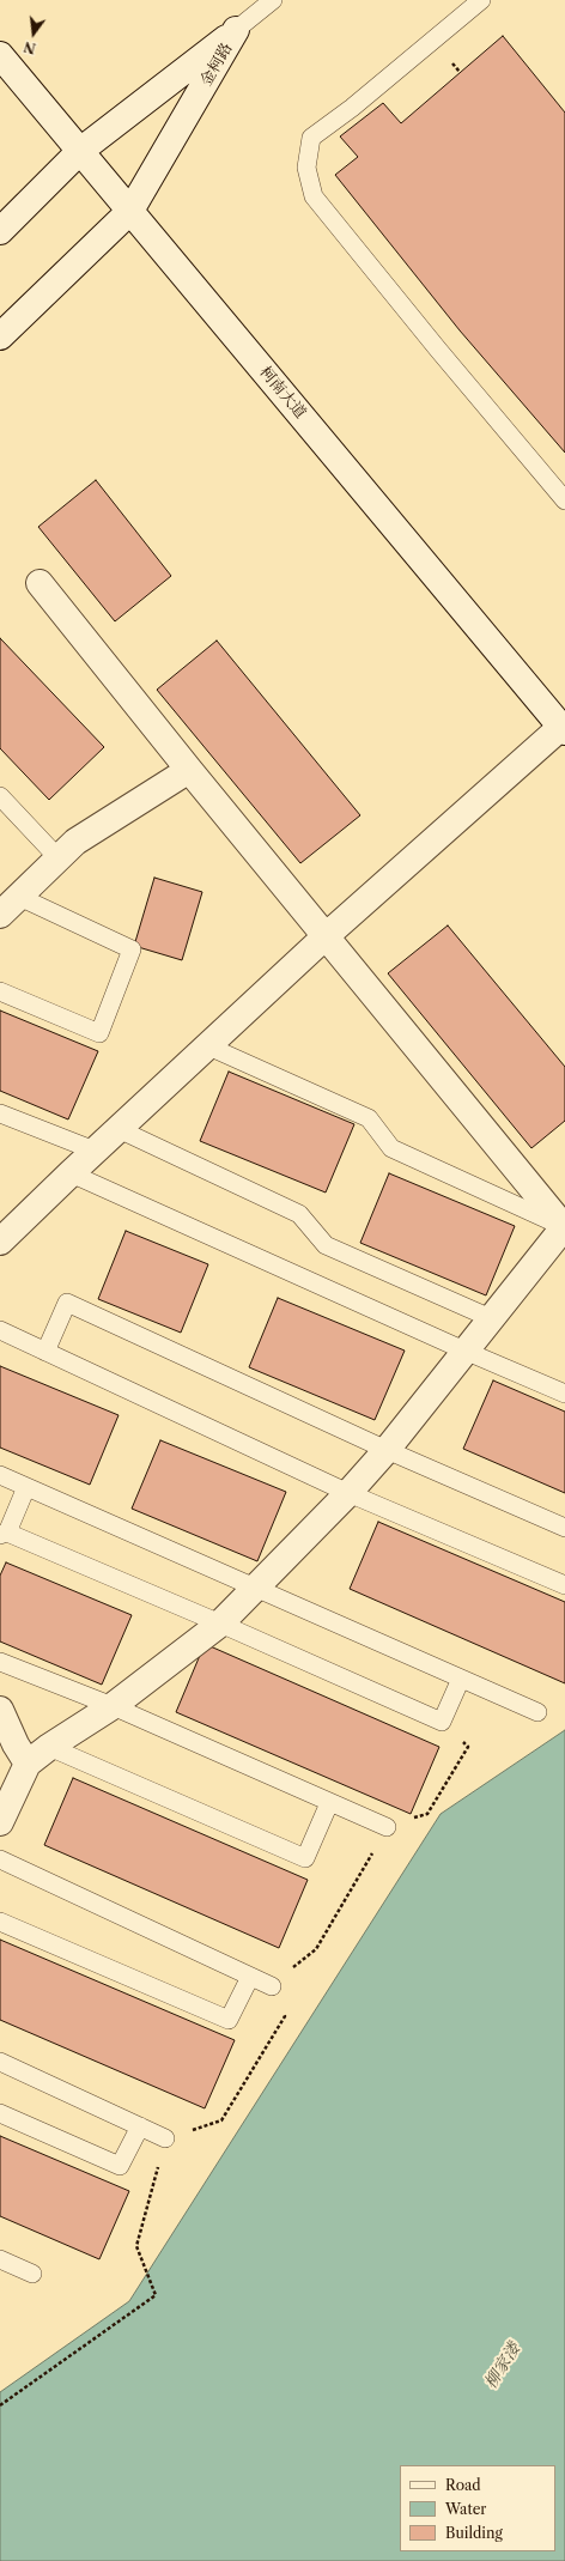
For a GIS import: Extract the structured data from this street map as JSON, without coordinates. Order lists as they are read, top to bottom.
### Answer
{
  "streets": {
    "street": ["金柯路", "柯南大道"]
  },
  "crossings": [
    ["金柯路", "柯南大道"]
  ],
  "water": ["柳家溇"],
  "legend": ["Road", "Water", "Building"],
  "north": "bottom"
}
